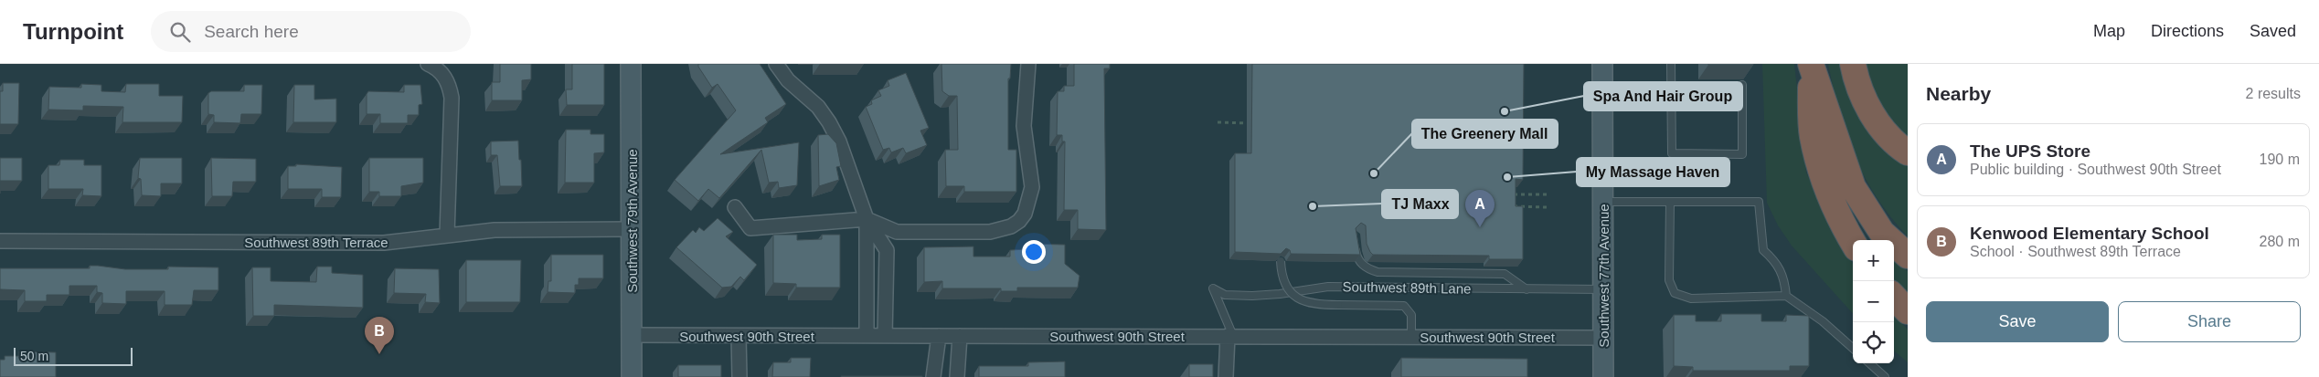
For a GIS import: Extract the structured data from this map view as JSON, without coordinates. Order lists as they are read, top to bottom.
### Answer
{
  "streets": {
    "street": [
      "Southwest 79th Avenue",
      "Southwest 89th Terrace",
      "Southwest 77th Avenue",
      "Southwest 90th Street"
    ],
    "lane": ["Southwest 89th Lane"]
  },
  "crossings": [
    ["Southwest 79th Avenue", "Southwest 89th Terrace"],
    ["Southwest 79th Avenue", "Southwest 90th Street"],
    ["Southwest 77th Avenue", "Southwest 89th Lane"],
    ["Southwest 77th Avenue", "Southwest 90th Street"],
    ["Southwest 89th Lane", "Southwest 90th Street"]
  ],
  "places": [
    "Spa And Hair Group",
    "The Greenery Mall",
    "My Massage Haven",
    "TJ Maxx"
  ],
  "scale_bar": "50 m",
  "page": {
    "header": "Turnpoint",
    "search": "Search here",
    "nav": ["Map", "Directions", "Saved"],
    "heading": ["Nearby", "2 results"],
    "list": [
      {
        "mark": "A",
        "name": "The UPS Store",
        "note": "Public building · Southwest 90th Street",
        "value": "190 m"
      },
      {
        "mark": "B",
        "name": "Kenwood Elementary School",
        "note": "School · Southwest 89th Terrace",
        "value": "280 m"
      }
    ],
    "pins": ["A", "B"],
    "map_buttons": ["+", "−"],
    "buttons": ["Save", "Share"],
    "scale": "50 m"
  }
}
